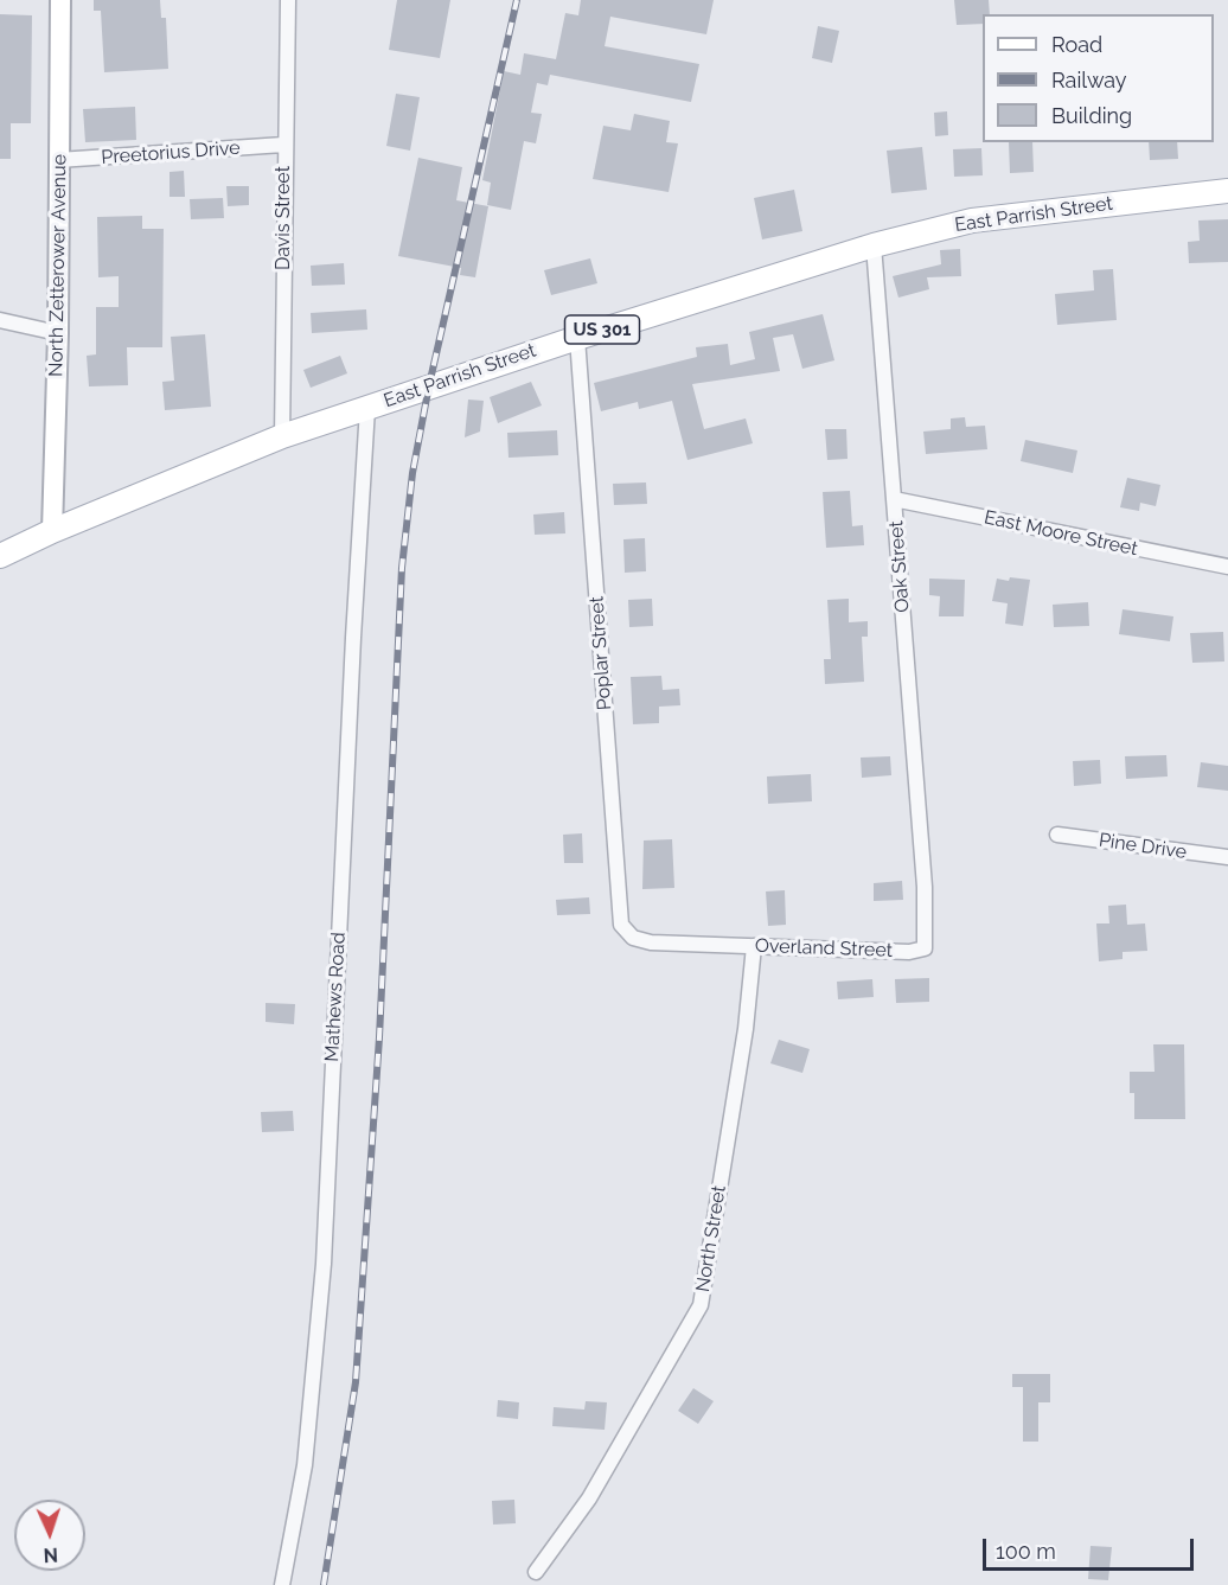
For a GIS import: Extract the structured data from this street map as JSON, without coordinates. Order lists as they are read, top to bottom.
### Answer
{
  "streets": {
    "main road": ["East Parrish Street", "US 301"],
    "street": [
      "Preetorius Drive",
      "Davis Street",
      "North Zetterower Avenue",
      "East Moore Street",
      "Oak Street",
      "Poplar Street",
      "Pine Drive",
      "Overland Street",
      "Mathews Road",
      "North Street"
    ]
  },
  "crossings": [
    ["Preetorius Drive", "Davis Street"],
    ["Preetorius Drive", "North Zetterower Avenue"],
    ["East Parrish Street", "Davis Street"],
    ["East Parrish Street", "North Zetterower Avenue"],
    ["East Parrish Street", "Oak Street"],
    ["East Parrish Street", "Poplar Street"],
    ["East Parrish Street", "Mathews Road"],
    ["East Moore Street", "Oak Street"],
    ["Oak Street", "Overland Street"],
    ["Poplar Street", "Overland Street"],
    ["Overland Street", "North Street"]
  ],
  "legend": ["Road", "Railway", "Building"],
  "scale_bar": "100 m",
  "north": "bottom"
}
